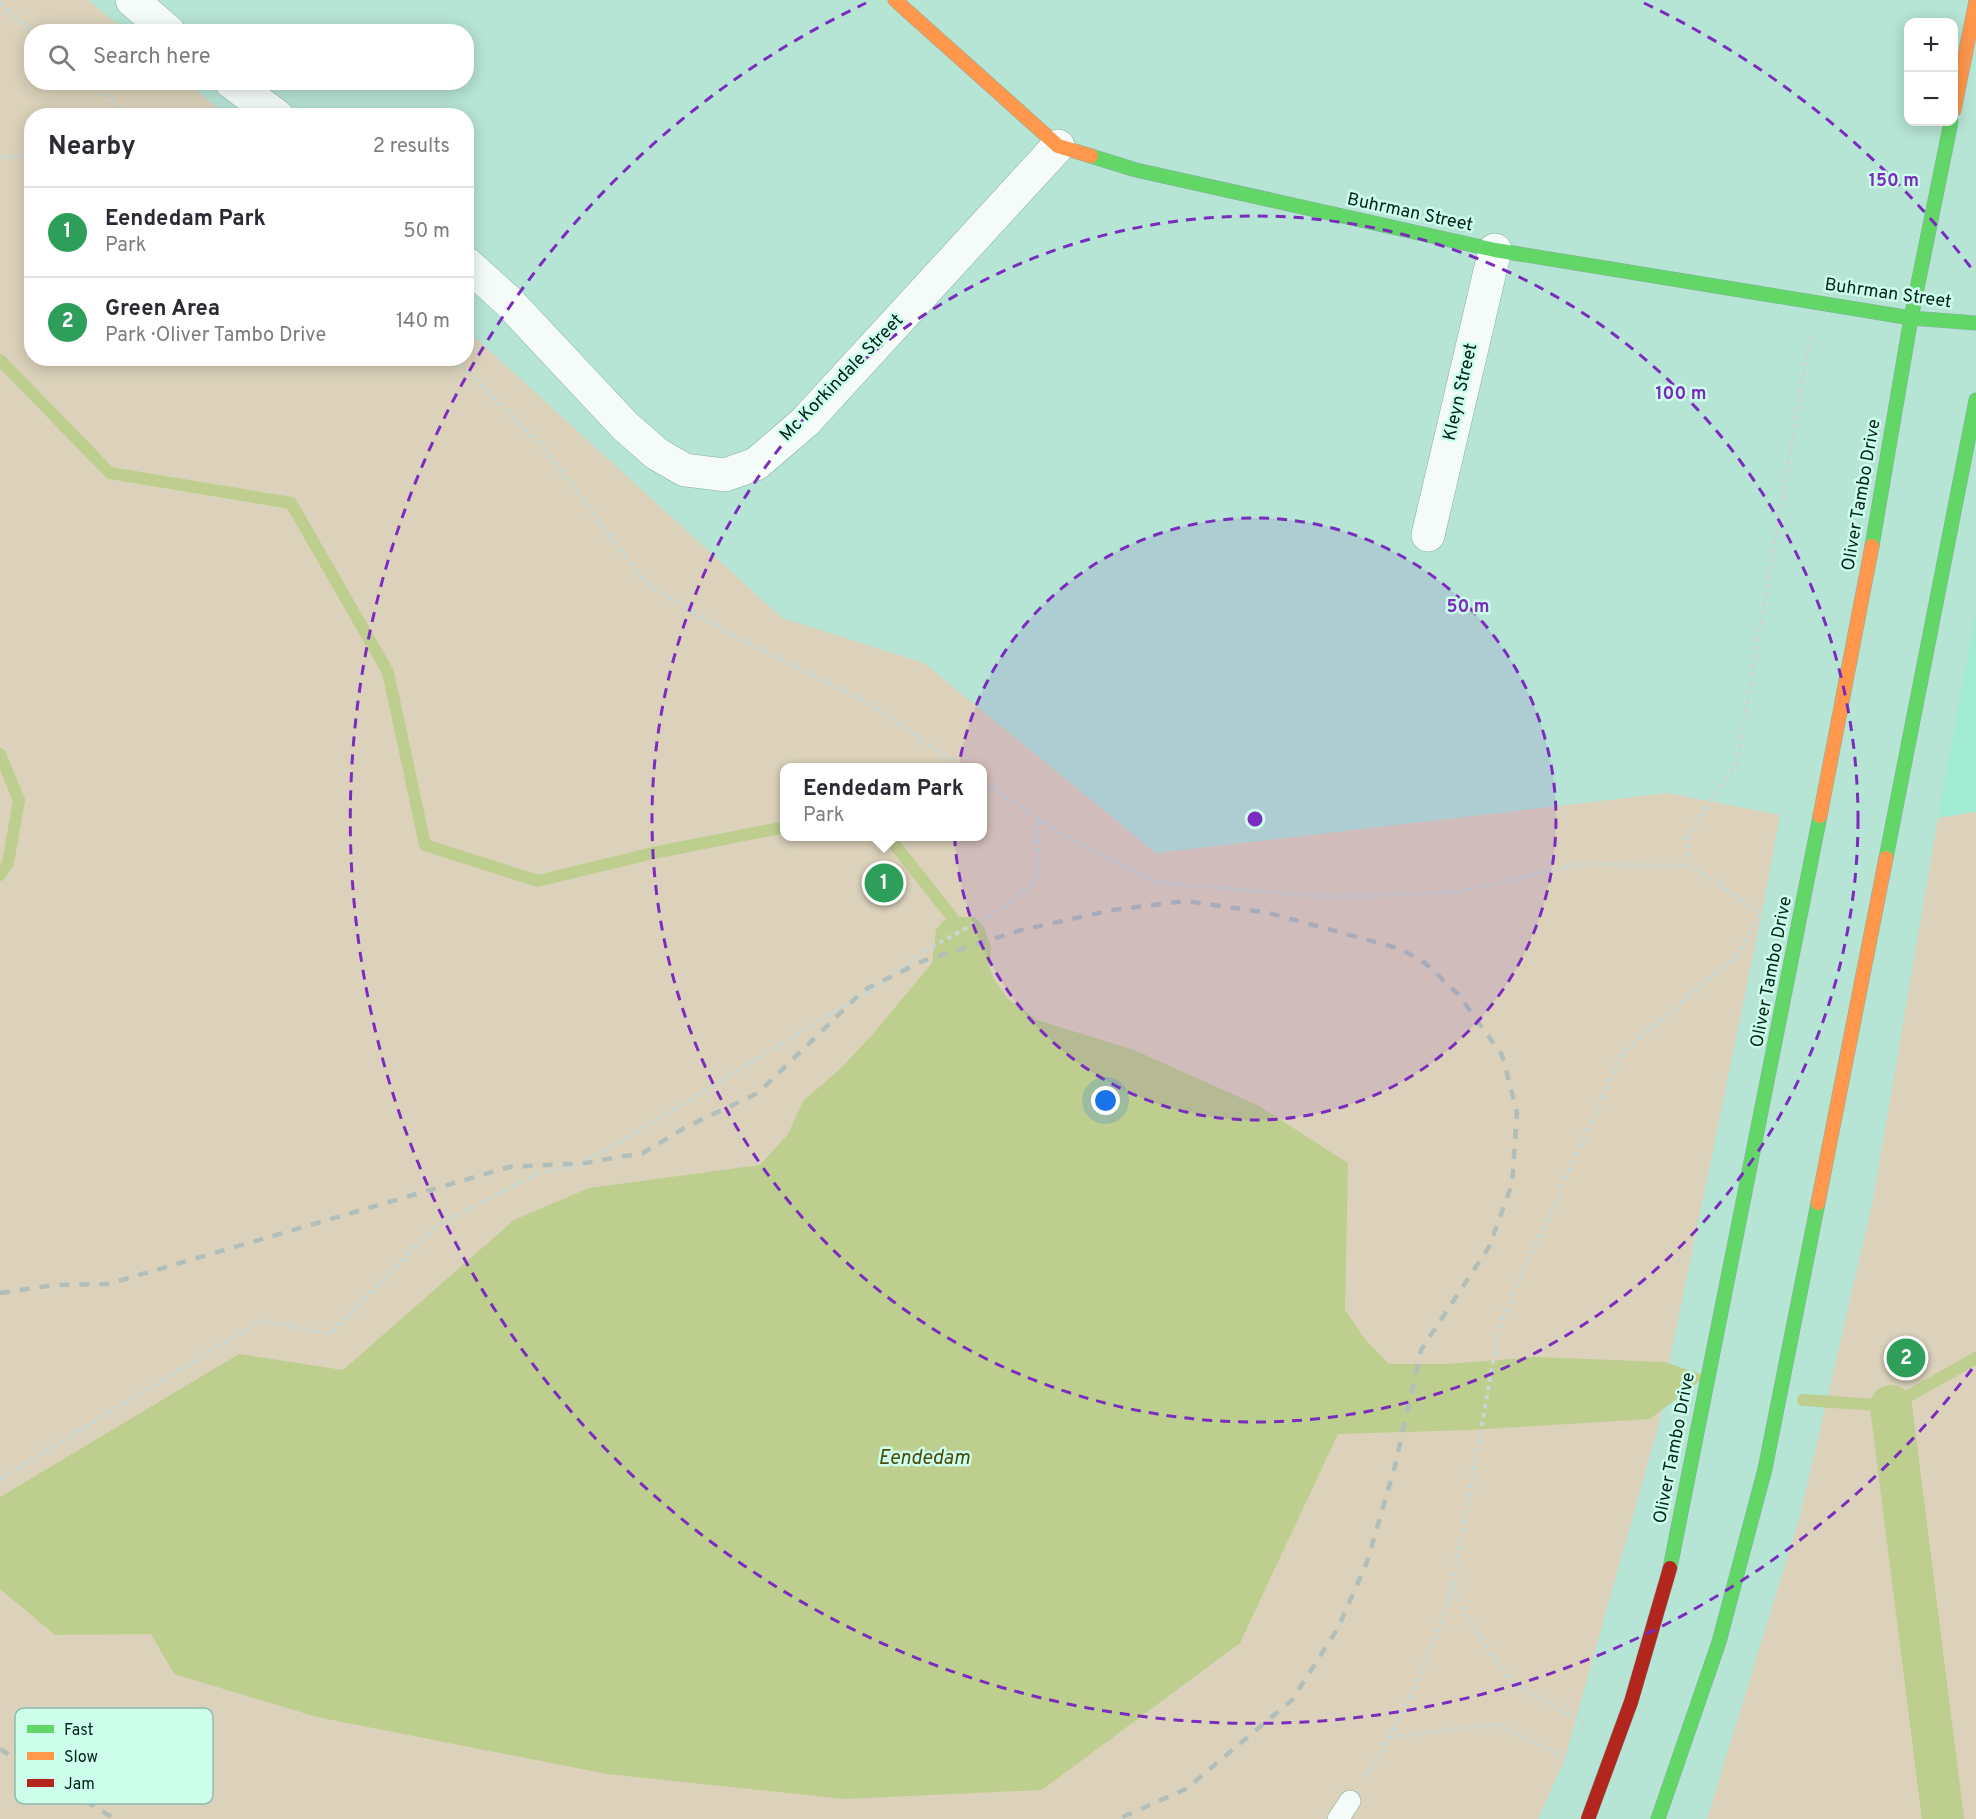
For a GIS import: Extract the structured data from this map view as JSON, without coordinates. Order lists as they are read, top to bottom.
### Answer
{
  "streets": {
    "street": [
      "Buhrman Street",
      "Mc Korkindale Street",
      "Kleyn Street",
      "Oliver Tambo Drive"
    ]
  },
  "crossings": [
    ["Buhrman Street", "Mc Korkindale Street"],
    ["Buhrman Street", "Kleyn Street"],
    ["Buhrman Street", "Oliver Tambo Drive"]
  ],
  "water": ["Eendedam"],
  "legend": ["Fast", "Slow", "Jam"],
  "page": {
    "map_buttons": ["+", "−"],
    "search": "Search here",
    "heading": ["Nearby", "2 results"],
    "list": [
      {
        "mark": "1",
        "name": "Eendedam Park",
        "note": "Park",
        "value": "50 m"
      },
      {
        "mark": "2",
        "name": "Green Area",
        "note": "Park · Oliver Tambo Drive",
        "value": "140 m"
      }
    ],
    "popup": ["Eendedam Park", "Park"],
    "pins": ["1", "2"]
  },
  "rings": ["150 m", "100 m", "50 m"]
}
